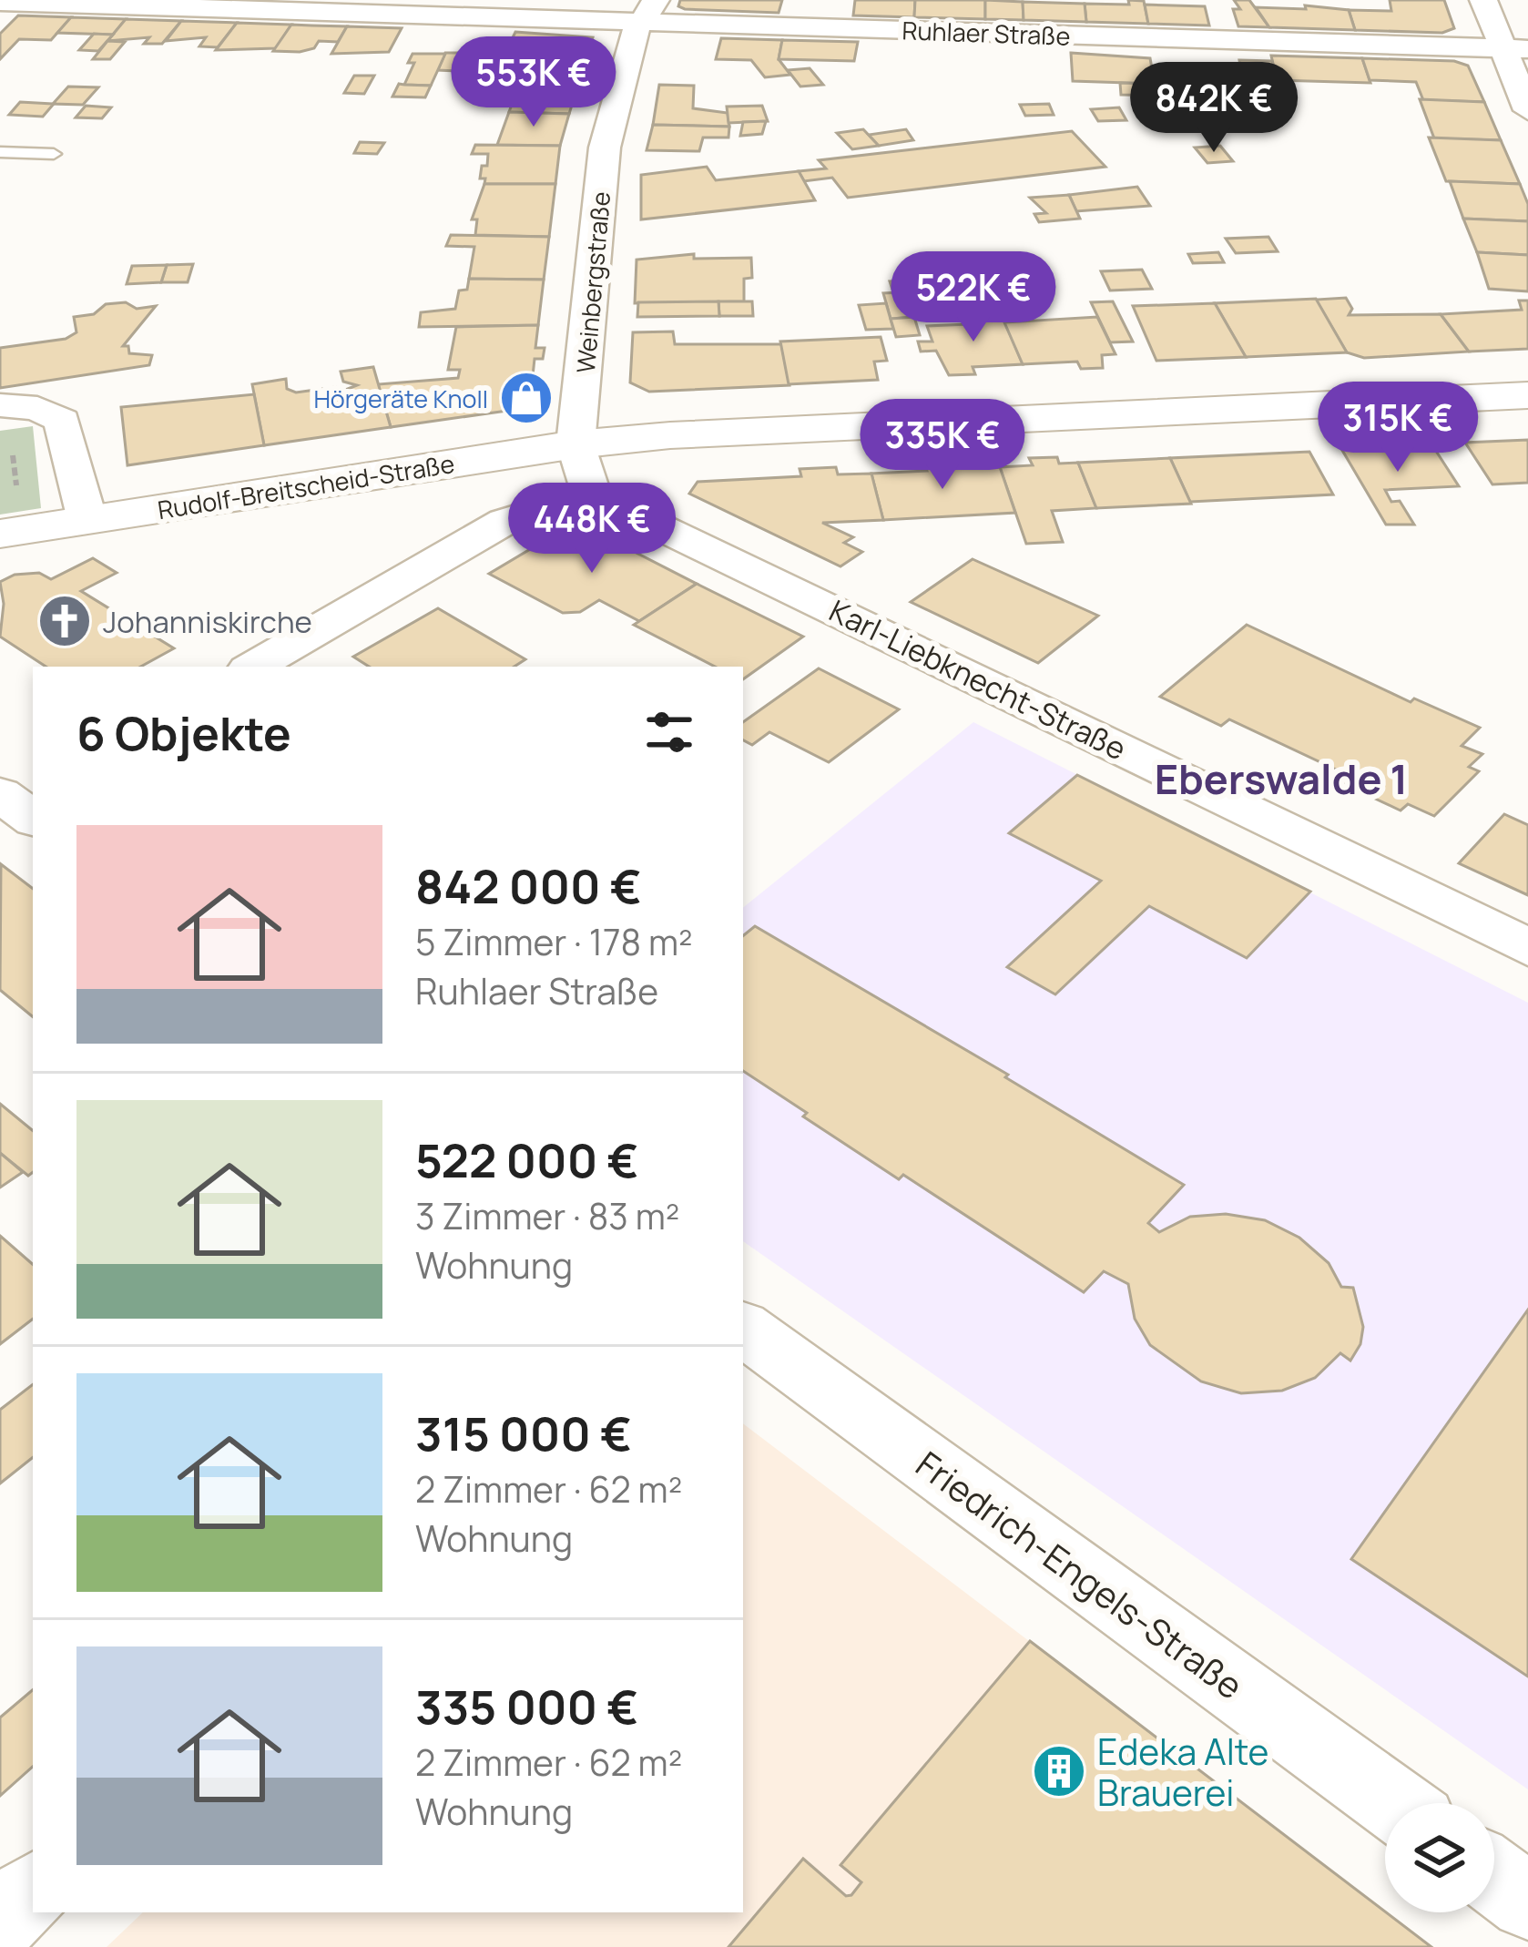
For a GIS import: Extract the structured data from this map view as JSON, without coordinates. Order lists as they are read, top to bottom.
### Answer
{
  "streets": {
    "main road": ["Rudolf-Breitscheid-Straße"],
    "street": [
      "Ruhlaer Straße",
      "Weinbergstraße",
      "Karl-Liebknecht-Straße",
      "Friedrich-Engels-Straße"
    ]
  },
  "crossings": [
    ["Ruhlaer Straße", "Weinbergstraße"],
    ["Weinbergstraße", "Rudolf-Breitscheid-Straße"]
  ],
  "districts": ["Eberswalde 1"],
  "places": {
    "shop": ["Hörgeräte Knoll"],
    "church": ["Johanniskirche"],
    "building": ["Edeka Alte Brauerei"]
  },
  "page": {
    "price": [
      "553K €",
      "842K €",
      "522K €",
      "315K €",
      "335K €",
      "448K €"
    ],
    "heading": "6 Objekte",
    "list": [
      {
        "name": "842 000 €",
        "note": "5 Zimmer · 178 m² · Ruhlaer Straße"
      },
      {
        "name": "522 000 €",
        "note": "3 Zimmer · 83 m² · Wohnung"
      },
      {
        "name": "315 000 €",
        "note": "2 Zimmer · 62 m² · Wohnung"
      },
      {
        "name": "335 000 €",
        "note": "2 Zimmer · 62 m² · Wohnung"
      }
    ]
  }
}
